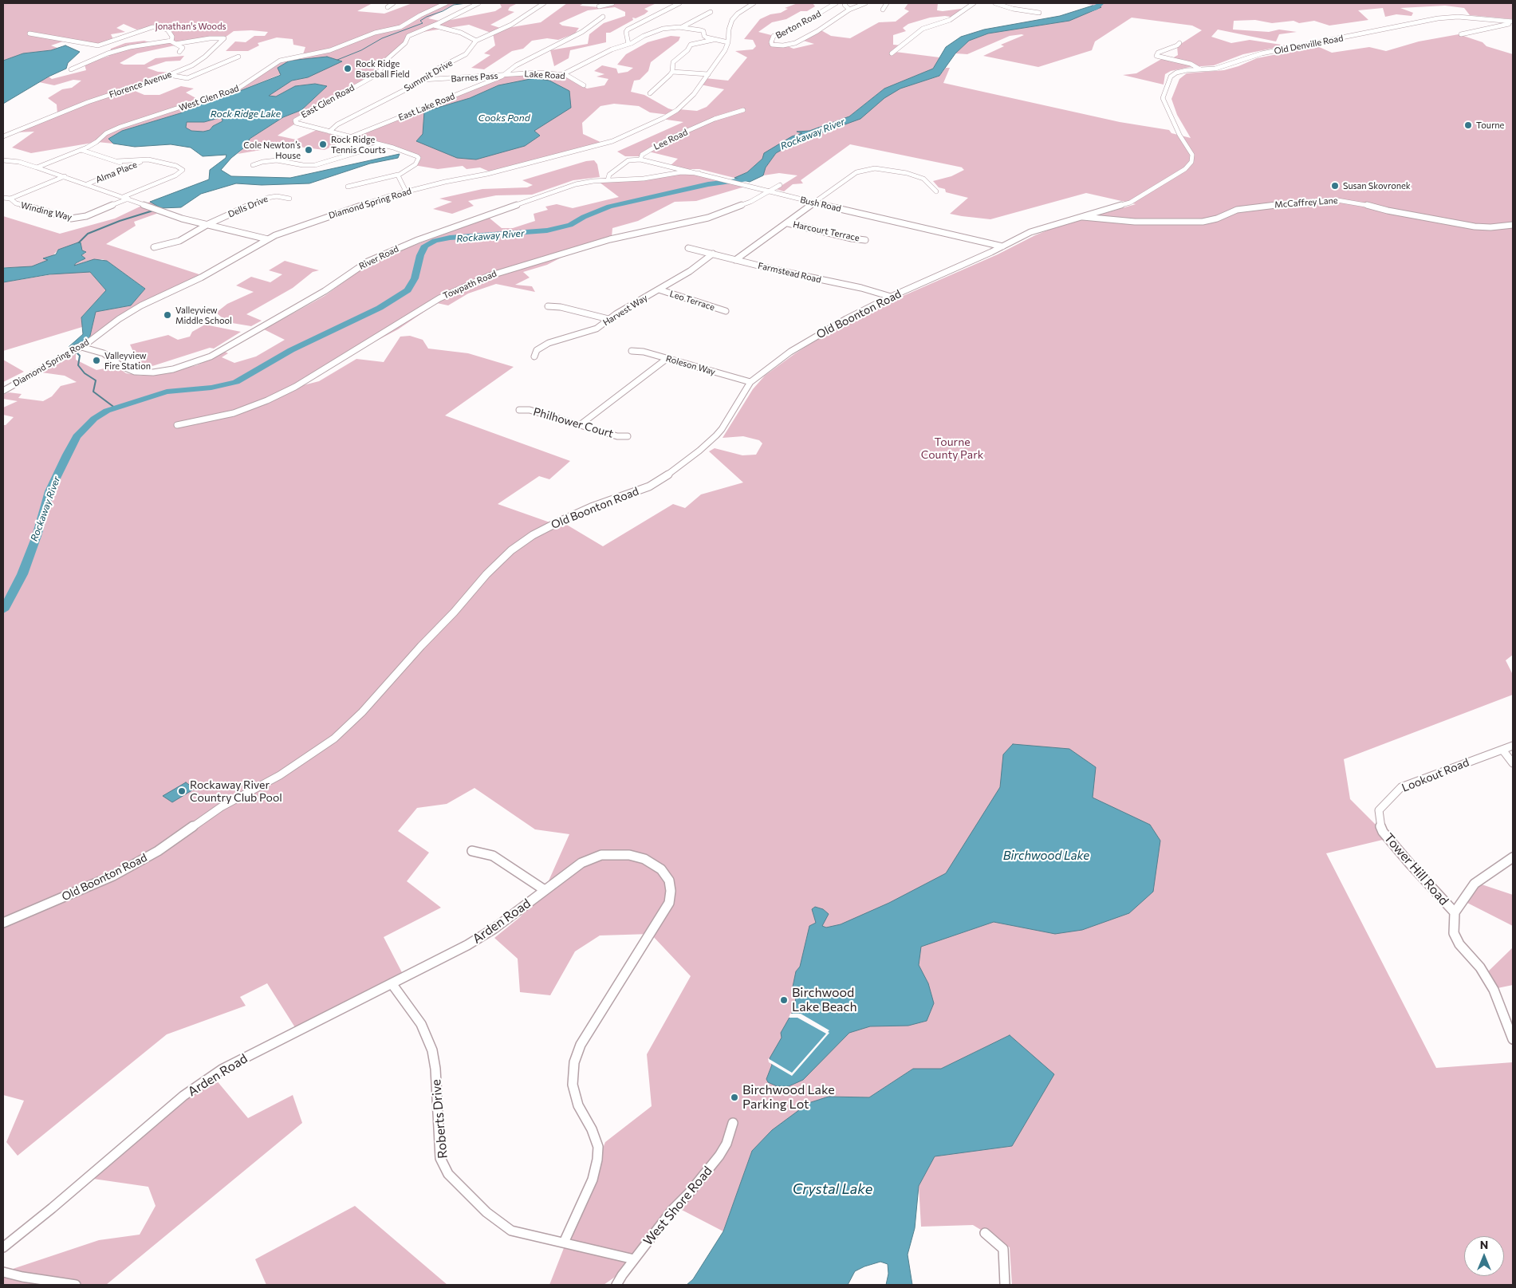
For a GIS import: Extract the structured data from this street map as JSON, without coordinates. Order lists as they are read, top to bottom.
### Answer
{
  "streets": {
    "street": [
      "Berton Road",
      "Old Denville Road",
      "Lake Road",
      "Summit Drive",
      "Barnes Pass",
      "Florence Avenue",
      "West Glen Road",
      "East Glen Road",
      "East Lake Road",
      "Lee Road",
      "Alma Place",
      "McCaffrey Lane",
      "Diamond Spring Road",
      "Bush Road",
      "Dells Drive",
      "Winding Way",
      "Harcourt Terrace",
      "River Road",
      "Farmstead Road",
      "Towpath Road",
      "Leo Terrace",
      "Harvest Way",
      "Old Boonton Road",
      "Roleson Way",
      "Philhower Court",
      "Lookout Road",
      "Tower Hill Road",
      "Arden Road",
      "Roberts Drive",
      "West Shore Road"
    ]
  },
  "crossings": [
    ["Old Denville Road", "Old Boonton Road"],
    ["Lake Road", "Barnes Pass"],
    ["Lake Road", "East Lake Road"],
    ["Summit Drive", "Barnes Pass"],
    ["Summit Drive", "East Glen Road"],
    ["Barnes Pass", "East Lake Road"],
    ["West Glen Road", "East Glen Road"],
    ["Lee Road", "Bush Road"],
    ["Lee Road", "River Road"],
    ["Alma Place", "Winding Way"],
    ["McCaffrey Lane", "Old Boonton Road"],
    ["Diamond Spring Road", "River Road"],
    ["Bush Road", "River Road"],
    ["Bush Road", "Towpath Road"],
    ["Bush Road", "Old Boonton Road"],
    ["Farmstead Road", "Harvest Way"],
    ["Farmstead Road", "Old Boonton Road"],
    ["Leo Terrace", "Harvest Way"],
    ["Old Boonton Road", "Roleson Way"],
    ["Lookout Road", "Tower Hill Road"],
    ["Arden Road", "Roberts Drive"],
    ["Roberts Drive", "West Shore Road"]
  ],
  "water": [
    "Rock Ridge Lake",
    "Cooks Pond",
    "Rockaway River",
    "Birchwood Lake",
    "Crystal Lake"
  ],
  "parks": ["Jonathan's Woods", "Tourne County Park"],
  "places": [
    "Rock Ridge Baseball Field",
    "Tourne",
    "Rock Ridge Tennis Courts",
    "Cole Newton’s House",
    "Susan Skovronek",
    "Valleyview Middle School",
    "Valleyview Fire Station",
    "Rockaway River Country Club Pool",
    "Birchwood Lake Beach",
    "Birchwood Lake Parking Lot"
  ],
  "north": "top"
}
